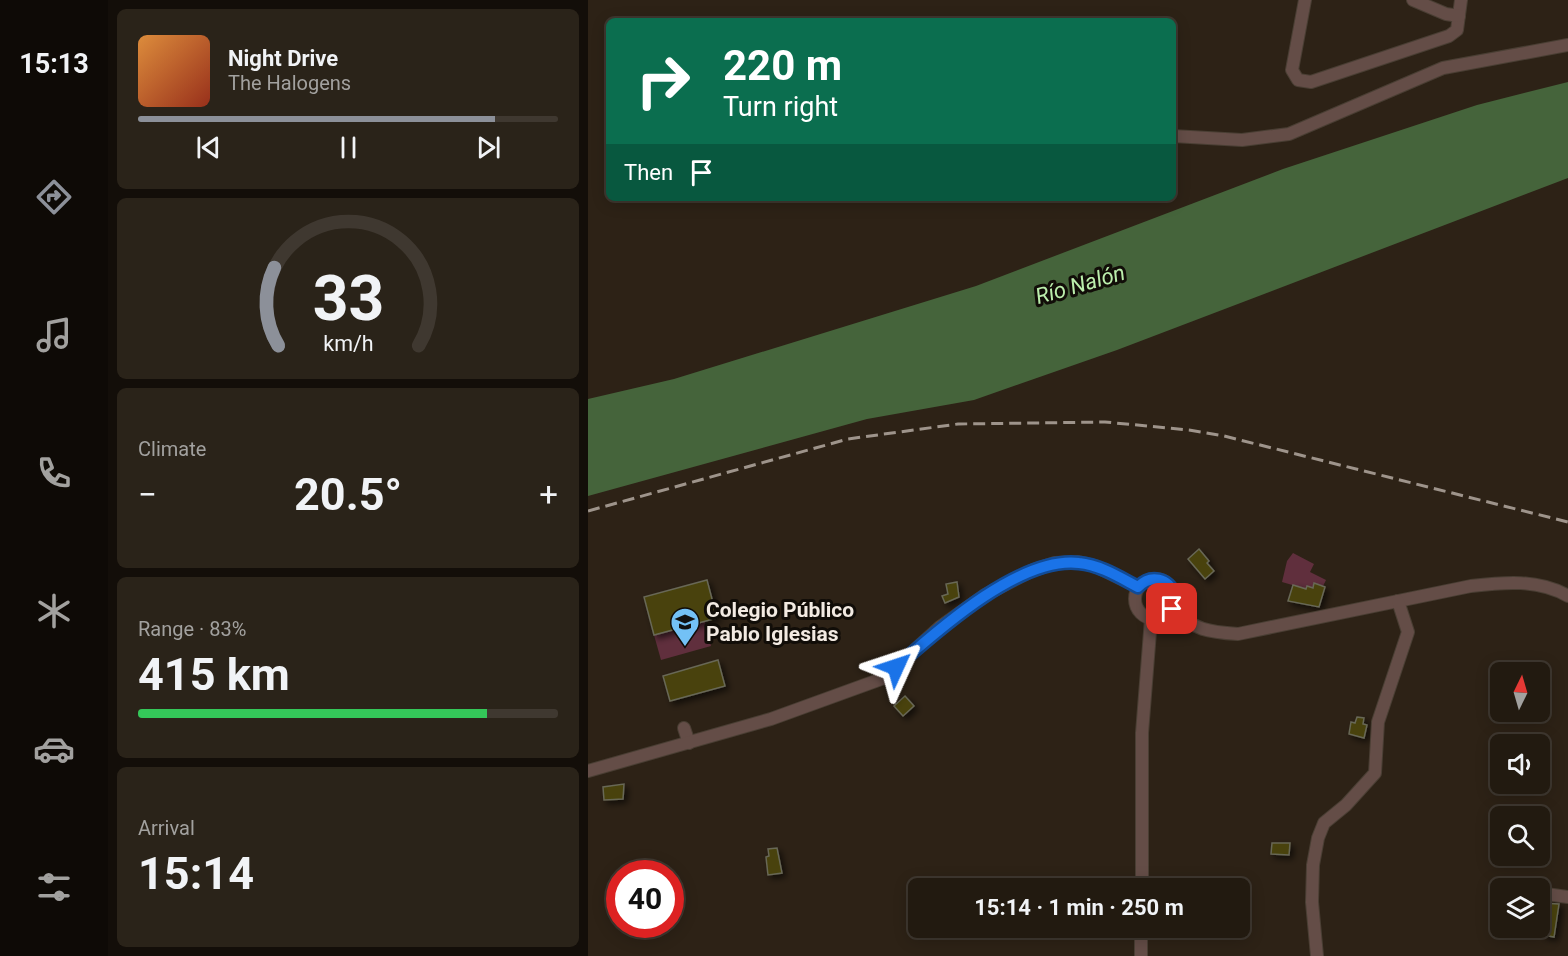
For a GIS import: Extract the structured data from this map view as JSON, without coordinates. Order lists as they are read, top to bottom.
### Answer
{
  "water": ["Río Nalón"],
  "places": {
    "school or university": ["Colegio Público Pablo Iglesias"]
  },
  "north": "top",
  "page": {
    "tabs": "15:13",
    "turn": ["220 m", "Turn right"],
    "song": ["Night Drive", "The Halogens"],
    "then": "Then",
    "tile": [
      "Climate",
      ["Range · 83%", "415 km"],
      ["Arrival", "15:14"]
    ],
    "heat": ["−", "20.5°", "+"],
    "limit": "40",
    "trip": "15:14 · 1 min · 250 m",
    "gauge": ["33", "km/h"]
  }
}
